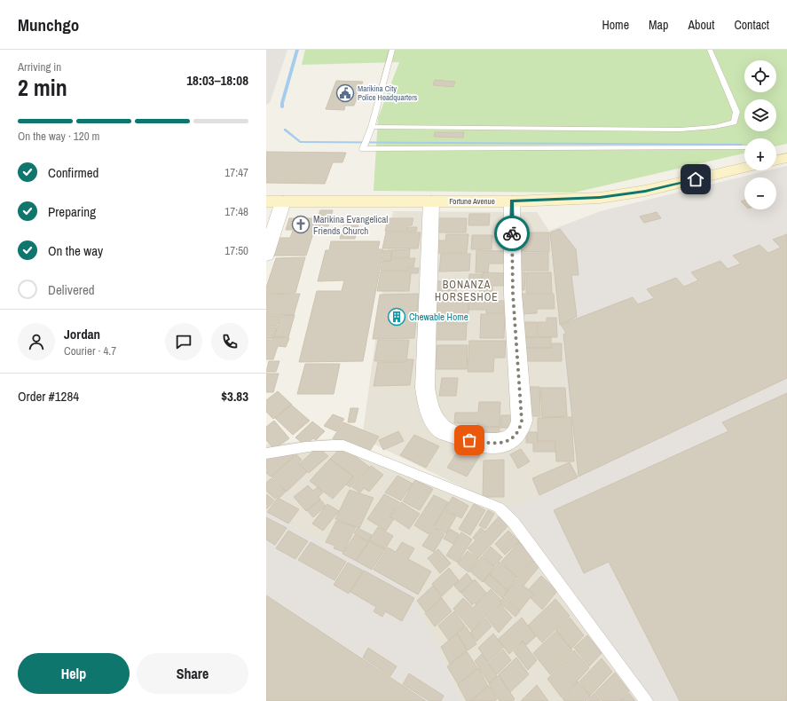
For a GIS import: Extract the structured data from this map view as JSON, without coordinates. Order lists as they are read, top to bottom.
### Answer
{
  "streets": {
    "main road": ["Fortune Avenue"]
  },
  "districts": ["BONANZA HORSESHOE"],
  "places": {
    "public building": ["Marikina City Police Headquarters"],
    "church": ["Marikina Evangelical Friends Church"],
    "building": ["Chewable Home"]
  },
  "page": {
    "header": "Munchgo",
    "nav": [
      "Home",
      "Map",
      "About",
      "Contact"
    ],
    "heading": ["2 min", "Arriving in", "18:03–18:08"],
    "panel": [
      "Jordan",
      "Courier · 4.7",
      "Order #1284",
      "$3.83"
    ],
    "map_buttons": ["+", "−"],
    "bar": "On the way · 120 m",
    "list": [
      ["Confirmed", "17:47"],
      ["Preparing", "17:48"],
      ["On the way", "17:50"],
      "Delivered"
    ],
    "buttons": ["Help", "Share"]
  }
}
